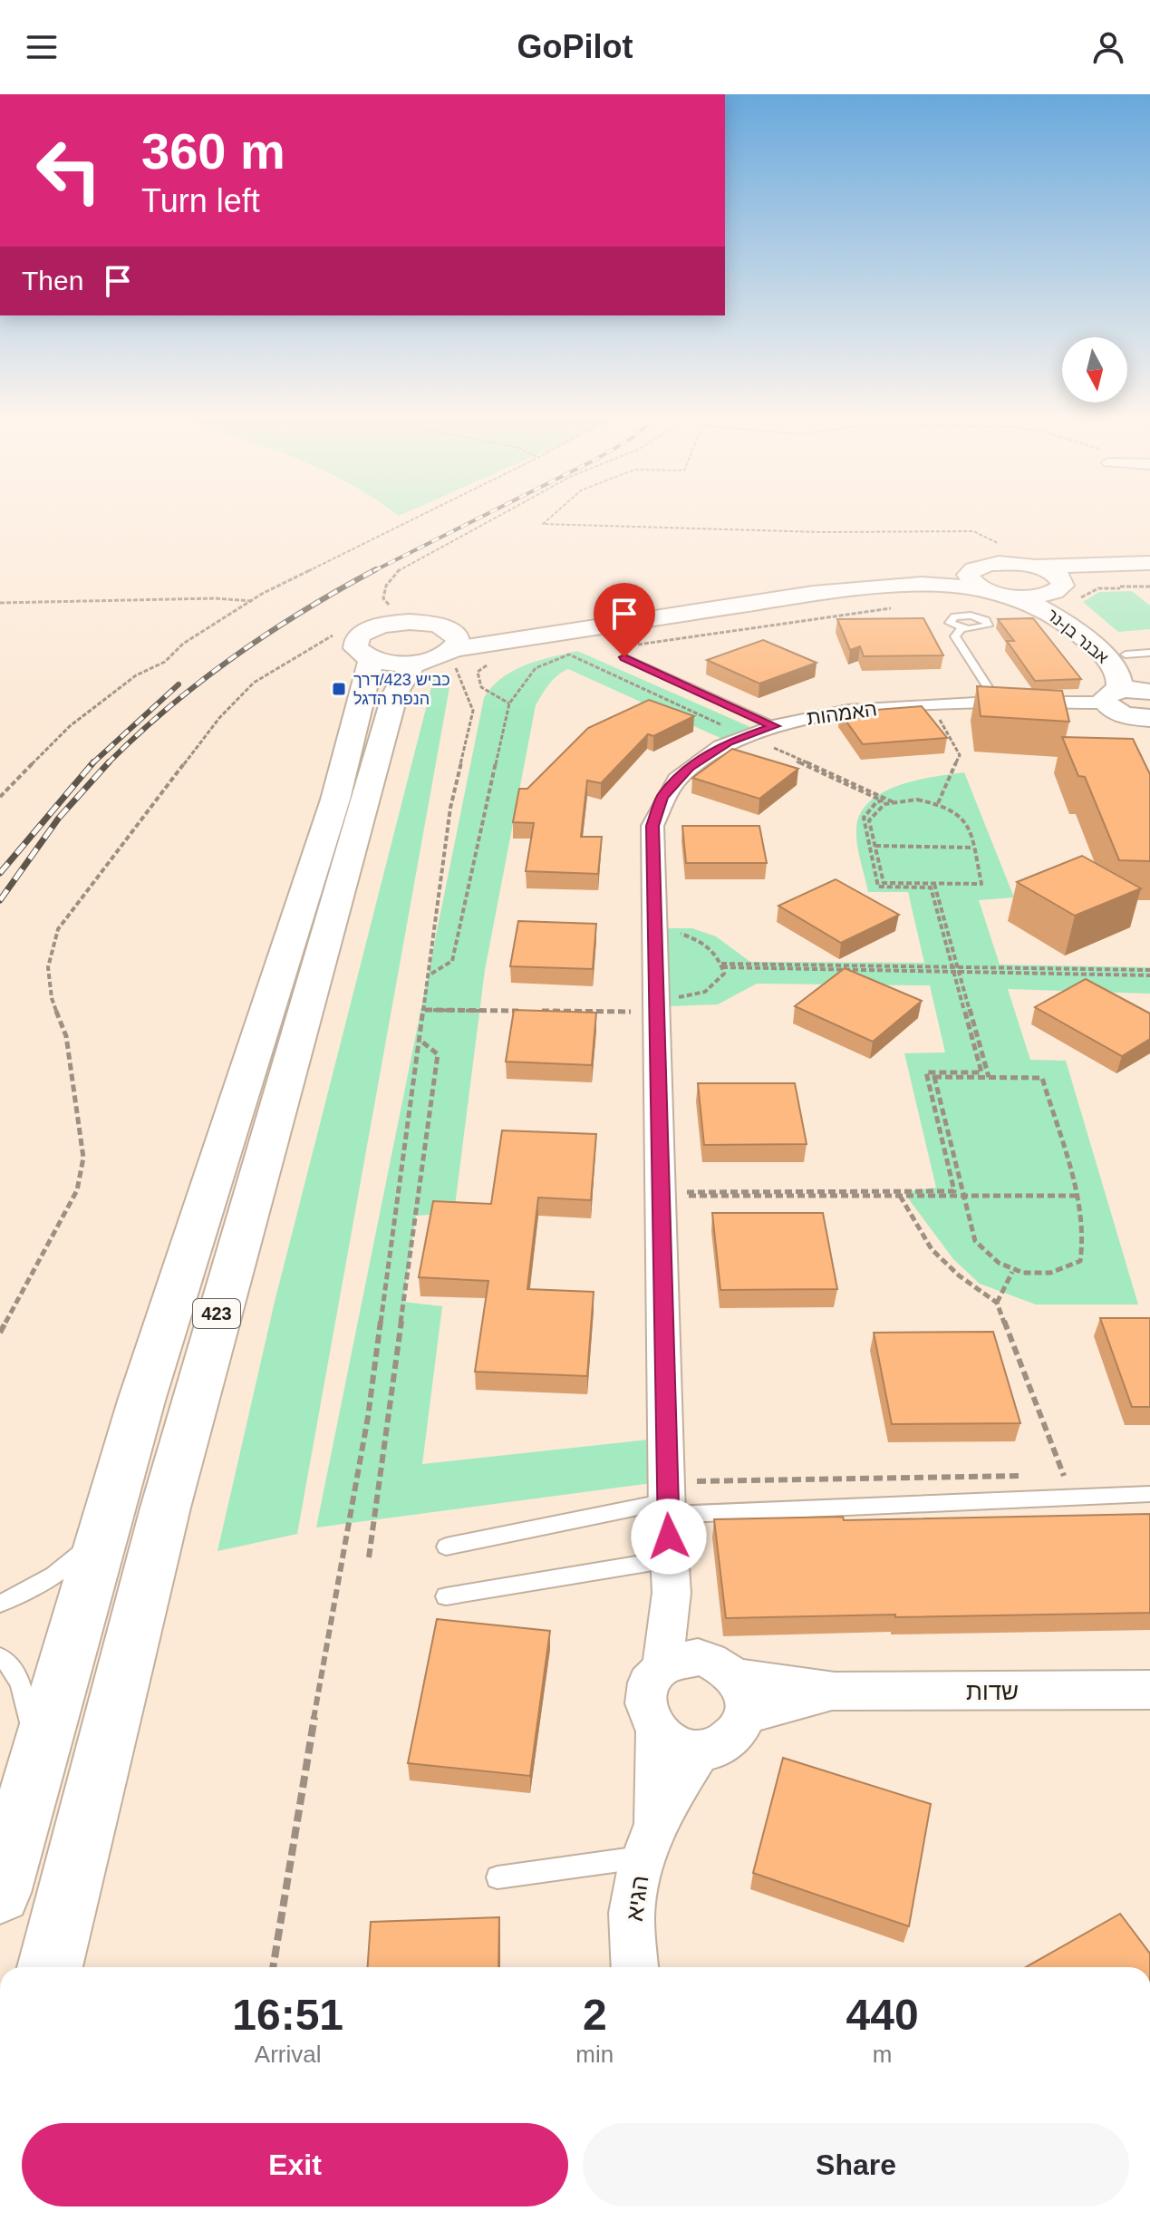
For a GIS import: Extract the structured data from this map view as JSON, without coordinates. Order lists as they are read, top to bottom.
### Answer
{
  "streets": {
    "main road": ["אבנר בן-נר", "423"],
    "street": ["האמהות", "שדות", "הגיא"]
  },
  "crossings": [
    ["אבנר בן-נר", "האמהות"],
    ["האמהות", "שדות"],
    ["האמהות", "הגיא"],
    ["שדות", "הגיא"]
  ],
  "places": {
    "transit": ["כביש 423/דרך הנפת הדגל"]
  },
  "north": "bottom",
  "page": {
    "header": "GoPilot",
    "turn": ["360 m", "Turn left"],
    "then": "Then",
    "eta": [
      "16:51",
      "Arrival",
      "2",
      "min",
      "440",
      "m"
    ],
    "buttons": ["Exit", "Share"]
  }
}
